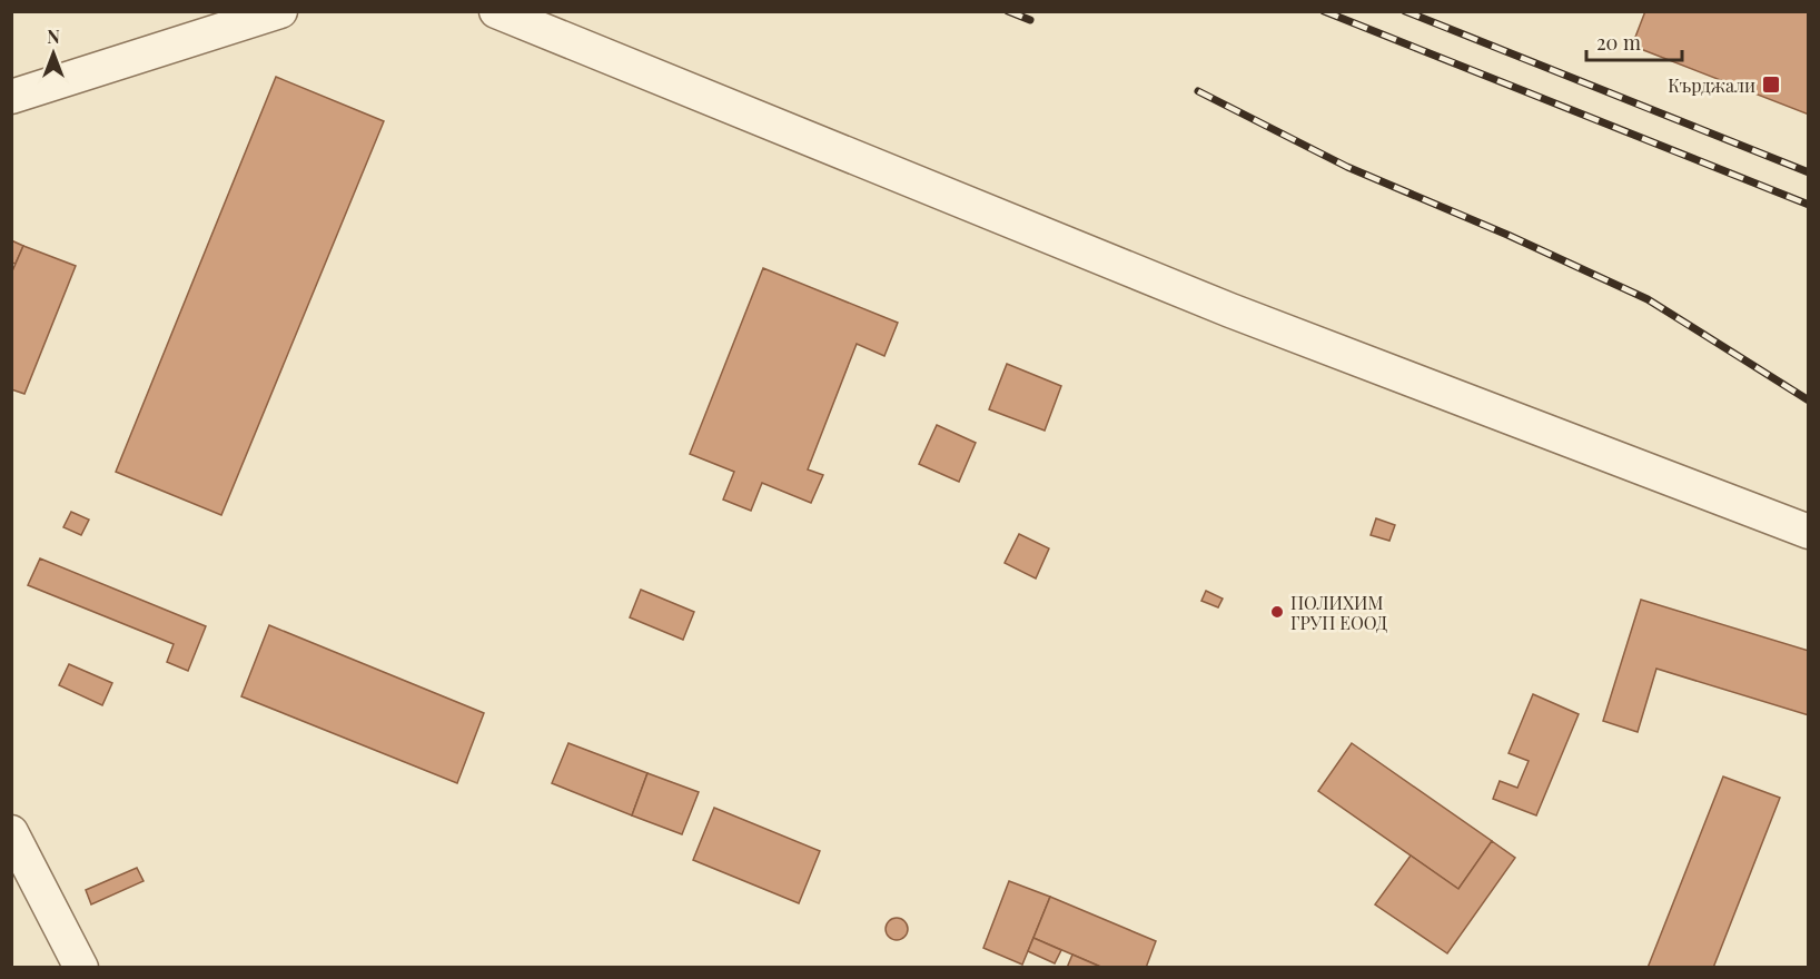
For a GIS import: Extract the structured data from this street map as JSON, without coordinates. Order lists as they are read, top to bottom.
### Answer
{
  "places": {
    "transit": ["Кърджали"],
    "other": ["ПОЛИХИМ ГРУП ЕООД"]
  },
  "scale_bar": "20 m",
  "north": "top"
}
